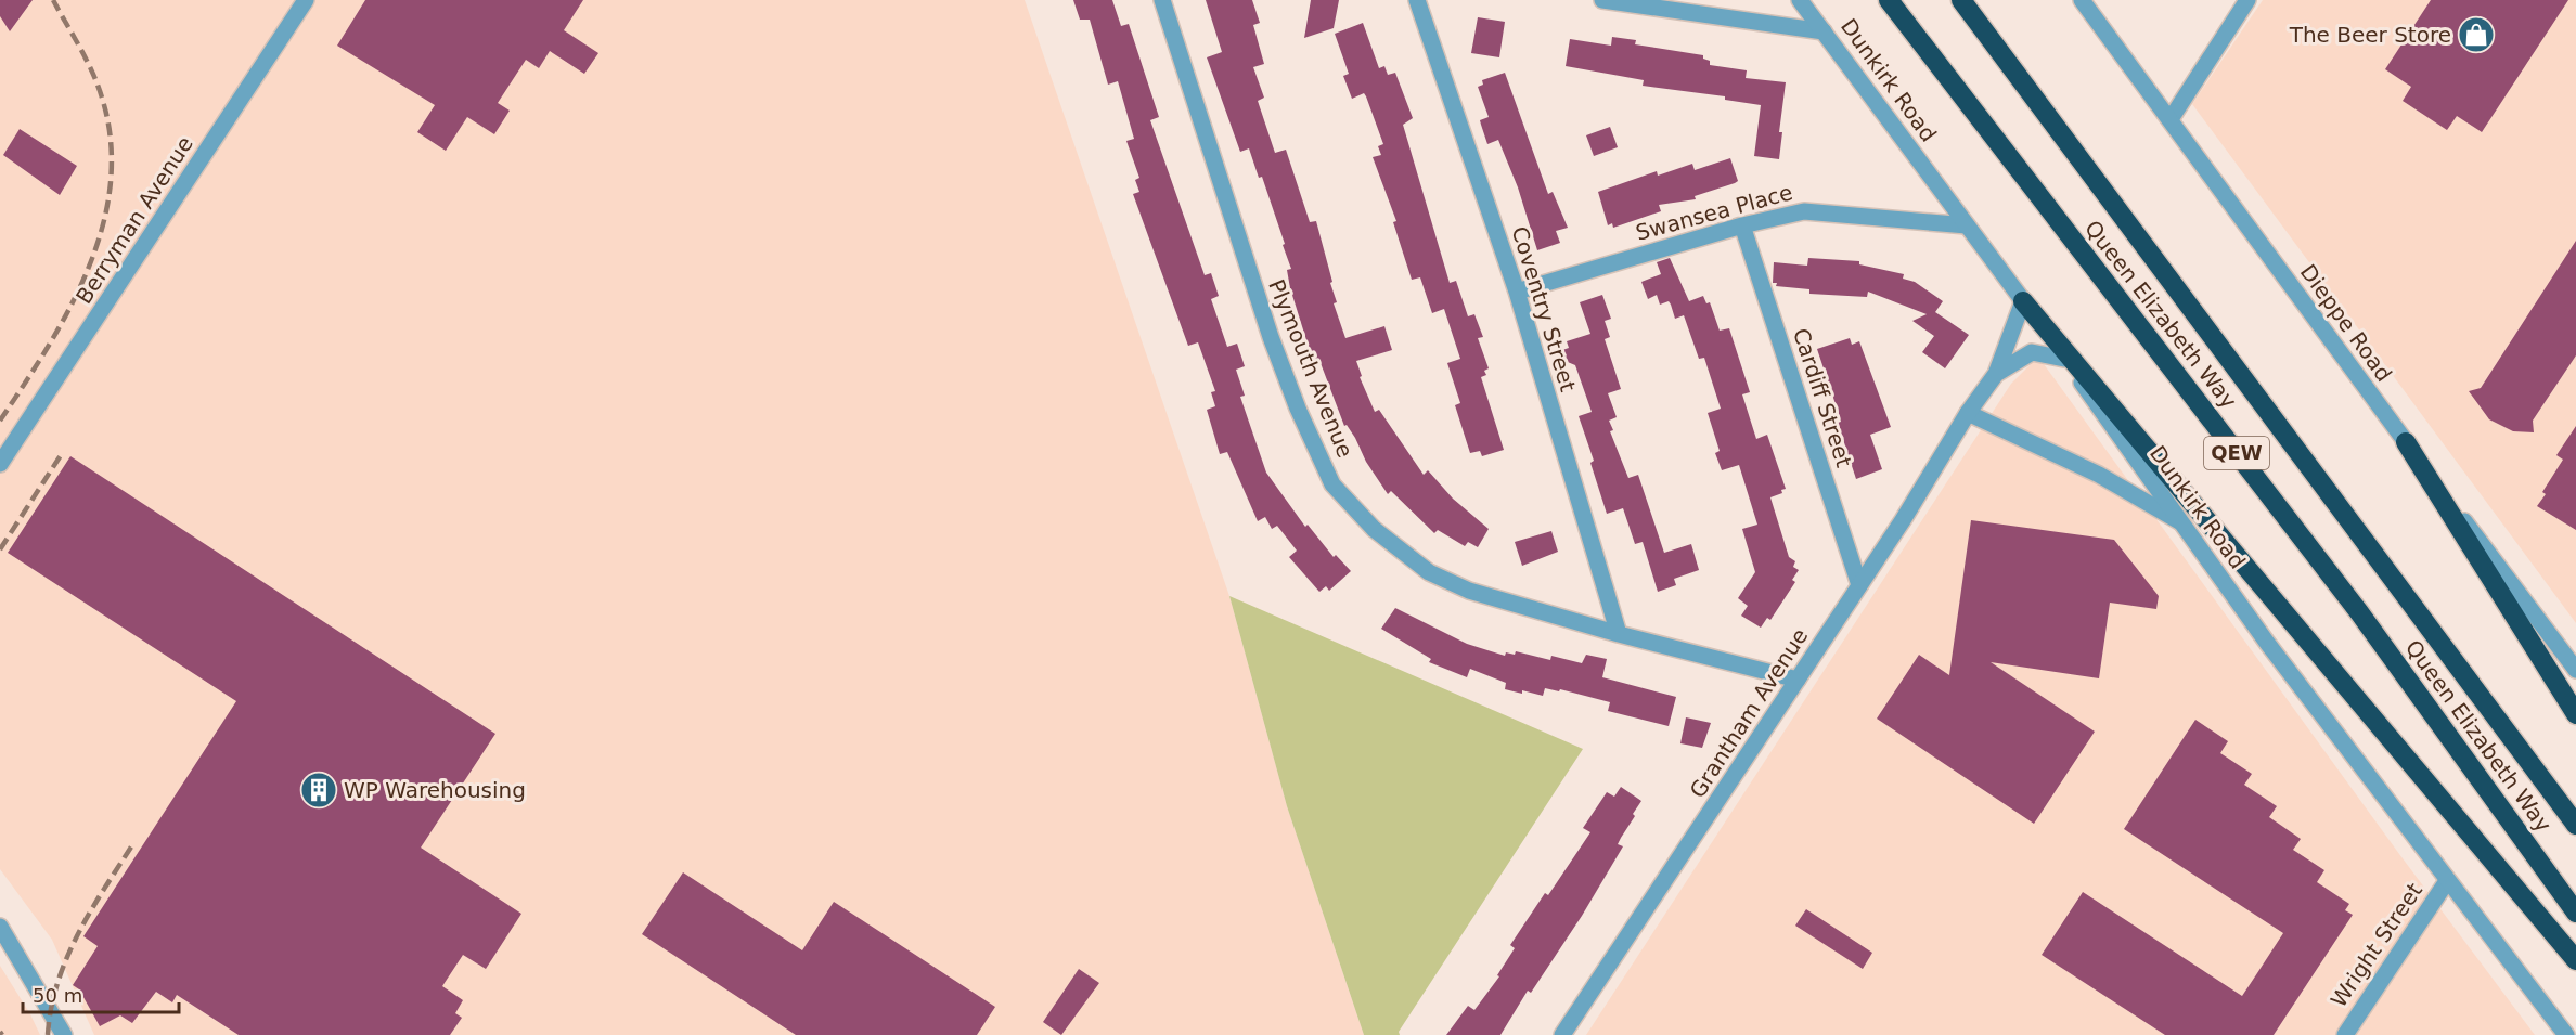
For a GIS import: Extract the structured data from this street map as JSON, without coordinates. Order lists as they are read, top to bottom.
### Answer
{
  "streets": {
    "highway": ["Queen Elizabeth Way", "QEW"],
    "street": [
      "Dunkirk Road",
      "Swansea Place",
      "Berryman Avenue",
      "Coventry Street",
      "Dieppe Road",
      "Plymouth Avenue",
      "Cardiff Street",
      "Grantham Avenue",
      "Wright Street"
    ]
  },
  "crossings": [
    ["Dunkirk Road", "Swansea Place"],
    ["Dunkirk Road", "Grantham Avenue"],
    ["Dunkirk Road", "Wright Street"],
    ["Swansea Place", "Coventry Street"],
    ["Swansea Place", "Cardiff Street"],
    ["Coventry Street", "Plymouth Avenue"],
    ["Plymouth Avenue", "Grantham Avenue"],
    ["Cardiff Street", "Grantham Avenue"]
  ],
  "places": {
    "shop": ["The Beer Store"],
    "building": ["WP Warehousing"]
  },
  "scale_bar": "50 m"
}
